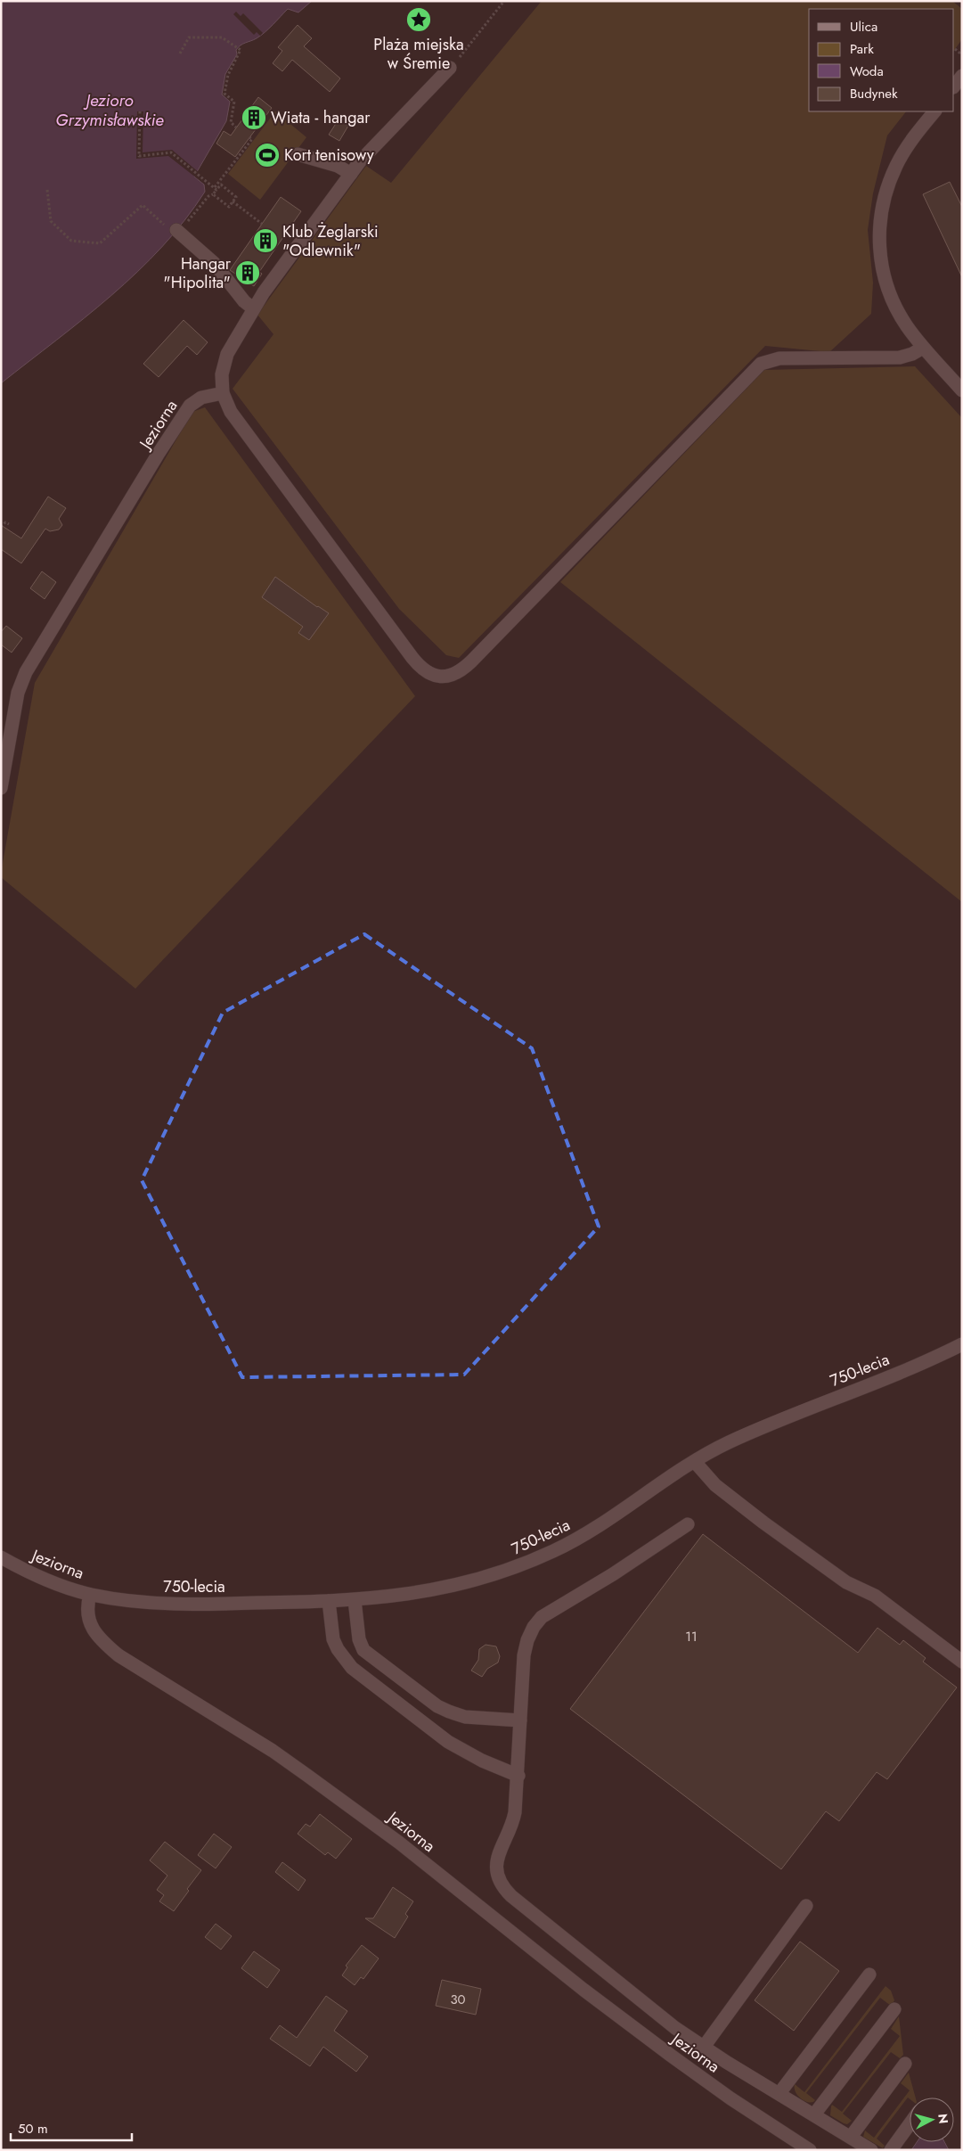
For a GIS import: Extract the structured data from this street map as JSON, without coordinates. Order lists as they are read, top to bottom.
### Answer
{
  "streets": {
    "street": ["Jeziorna", "750-lecia"]
  },
  "crossings": [
    ["Jeziorna", "750-lecia"]
  ],
  "water": ["Jezioro Grzymisławskie"],
  "places": {
    "place": ["Plaża miejska w Śremie"],
    "building": ["Wiata - hangar", "Klub Żeglarski \"Odlewnik\"", "Hangar \"Hipolita\""],
    "sports": ["Kort tenisowy"]
  },
  "house_numbers": ["11", "30"],
  "legend": [
    "Ulica",
    "Park",
    "Woda",
    "Budynek"
  ],
  "scale_bar": "50 m",
  "north": "right"
}
